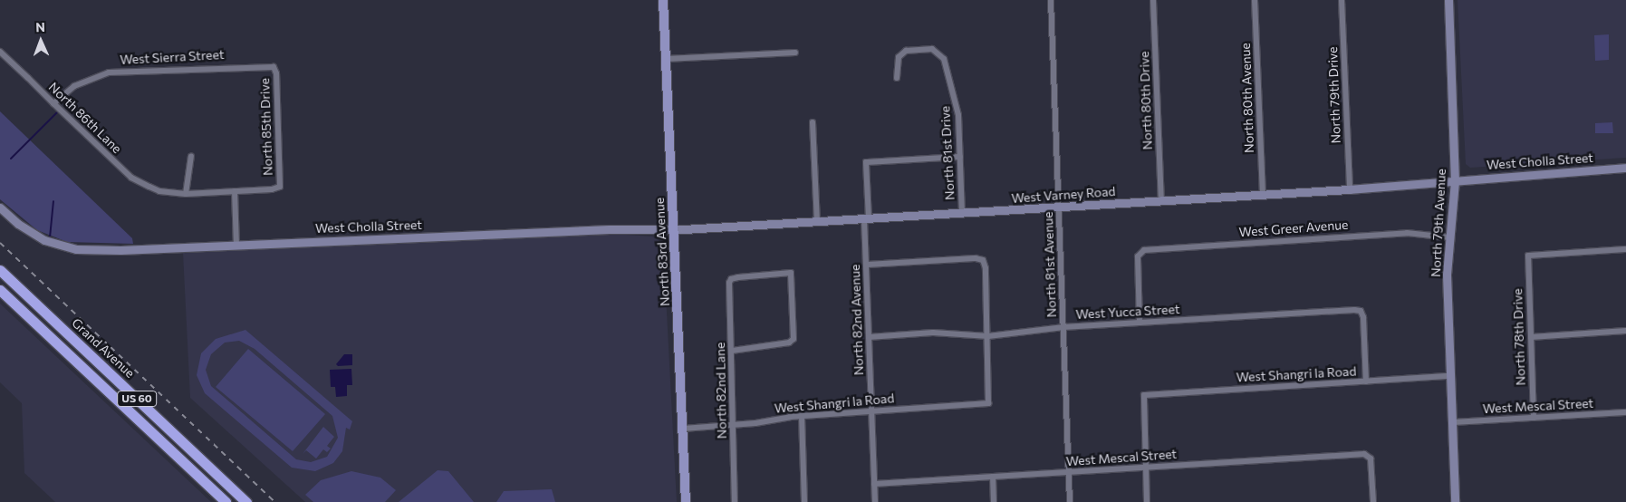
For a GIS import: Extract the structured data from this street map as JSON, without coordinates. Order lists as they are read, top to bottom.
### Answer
{
  "streets": {
    "highway": ["Grand Avenue", "US 60"],
    "main road": ["North 83rd Avenue"],
    "street": [
      "West Sierra Street",
      "North 79th Drive",
      "North 80th Avenue",
      "North 80th Drive",
      "North 86th Lane",
      "North 85th Drive",
      "North 81st Drive",
      "West Cholla Street",
      "West Varney Road",
      "North 79th Avenue",
      "West Greer Avenue",
      "North 81st Avenue",
      "West Yucca Street",
      "North 82nd Avenue",
      "North 78th Drive",
      "West Shangri la Road",
      "North 82nd Lane",
      "West Mescal Street"
    ]
  },
  "crossings": [
    ["West Sierra Street", "North 86th Lane"],
    ["West Sierra Street", "North 85th Drive"],
    ["North 79th Drive", "West Varney Road"],
    ["North 80th Avenue", "West Varney Road"],
    ["North 80th Drive", "West Varney Road"],
    ["North 86th Lane", "North 85th Drive"],
    ["North 81st Drive", "West Varney Road"],
    ["North 81st Drive", "North 82nd Avenue"],
    ["West Cholla Street", "West Varney Road"],
    ["West Cholla Street", "North 79th Avenue"],
    ["West Cholla Street", "North 83rd Avenue"],
    ["West Varney Road", "North 79th Avenue"],
    ["West Varney Road", "North 83rd Avenue"],
    ["West Varney Road", "North 81st Avenue"],
    ["West Varney Road", "North 82nd Avenue"],
    ["North 79th Avenue", "West Greer Avenue"],
    ["North 79th Avenue", "West Shangri la Road"],
    ["North 79th Avenue", "West Mescal Street"],
    ["West Greer Avenue", "West Yucca Street"],
    ["North 83rd Avenue", "West Shangri la Road"],
    ["North 81st Avenue", "West Yucca Street"],
    ["North 81st Avenue", "West Mescal Street"],
    ["West Yucca Street", "North 82nd Avenue"],
    ["West Yucca Street", "West Shangri la Road"],
    ["North 82nd Avenue", "West Shangri la Road"],
    ["North 82nd Avenue", "West Mescal Street"],
    ["North 78th Drive", "West Mescal Street"],
    ["West Shangri la Road", "North 82nd Lane"],
    ["West Shangri la Road", "West Mescal Street"]
  ],
  "north": "top"
}
